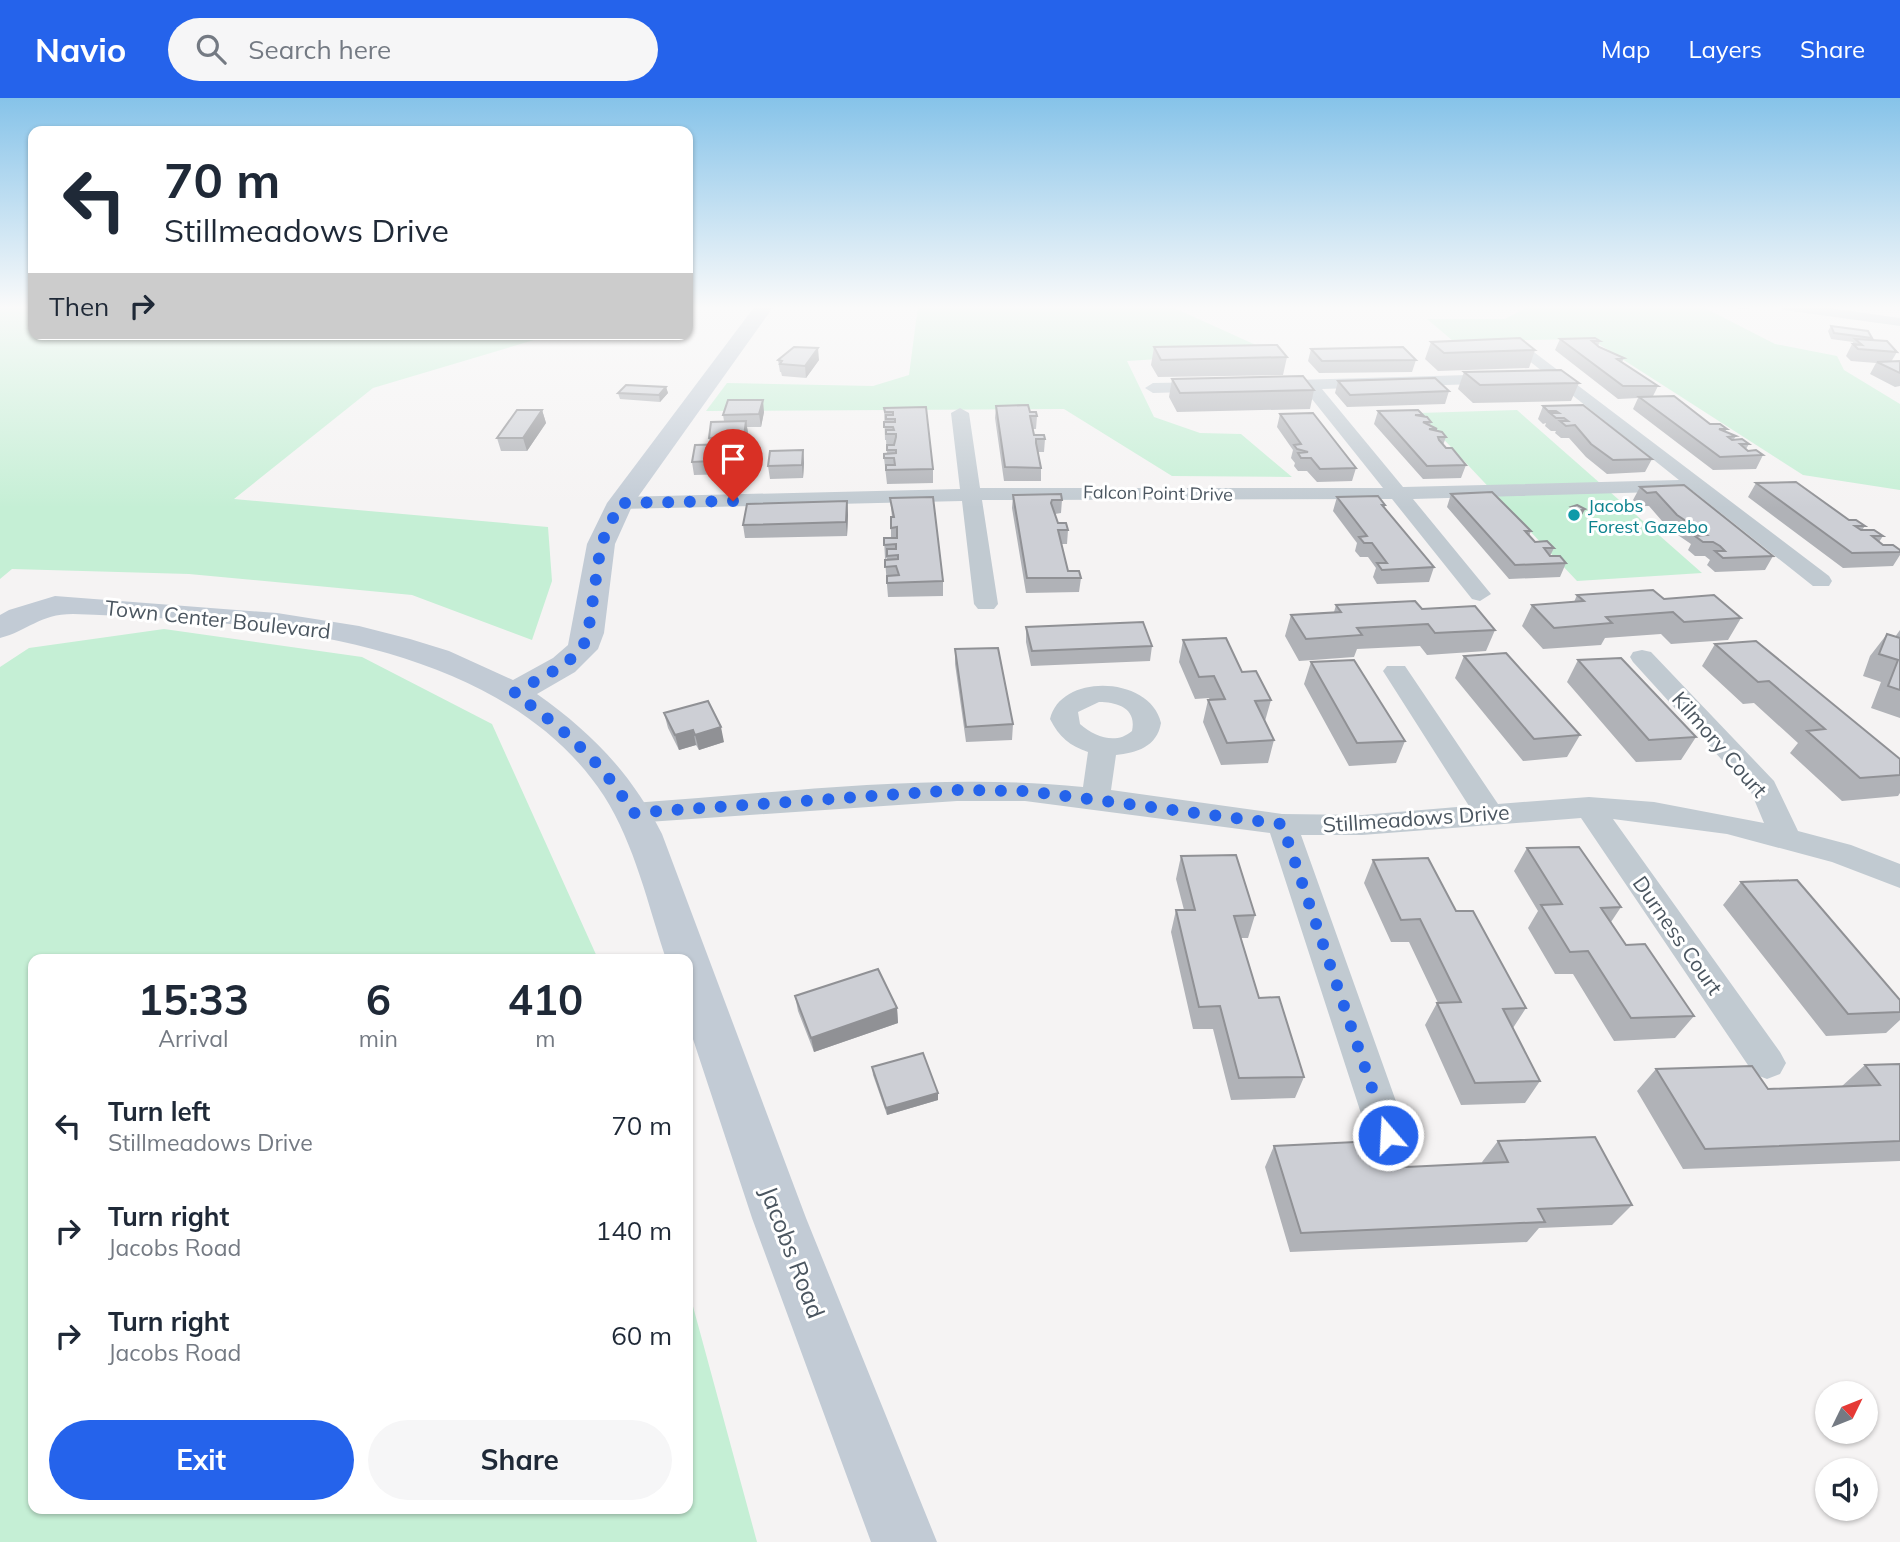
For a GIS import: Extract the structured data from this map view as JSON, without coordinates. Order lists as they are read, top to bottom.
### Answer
{
  "streets": {
    "street": [
      "Falcon Point Drive",
      "Town Center Boulevard",
      "Kilmory Court",
      "Stillmeadows Drive",
      "Durness Court",
      "Jacobs Road"
    ]
  },
  "crossings": [
    ["Town Center Boulevard", "Jacobs Road"],
    ["Kilmory Court", "Stillmeadows Drive"],
    ["Stillmeadows Drive", "Durness Court"],
    ["Stillmeadows Drive", "Jacobs Road"]
  ],
  "places": ["Jacobs Forest Gazebo"],
  "north": "top right",
  "page": {
    "header": "Navio",
    "search": "Search here",
    "nav": ["Map", "Layers", "Share"],
    "turn": ["70 m", "Stillmeadows Drive"],
    "then": "Then",
    "eta": [
      "15:33",
      "Arrival",
      "6",
      "min",
      "410",
      "m"
    ],
    "list": [
      {
        "name": "Turn left",
        "note": "Stillmeadows Drive",
        "value": "70 m"
      },
      {
        "name": "Turn right",
        "note": "Jacobs Road",
        "value": "140 m"
      },
      {
        "name": "Turn right",
        "note": "Jacobs Road",
        "value": "60 m"
      }
    ],
    "buttons": ["Exit", "Share"]
  }
}
